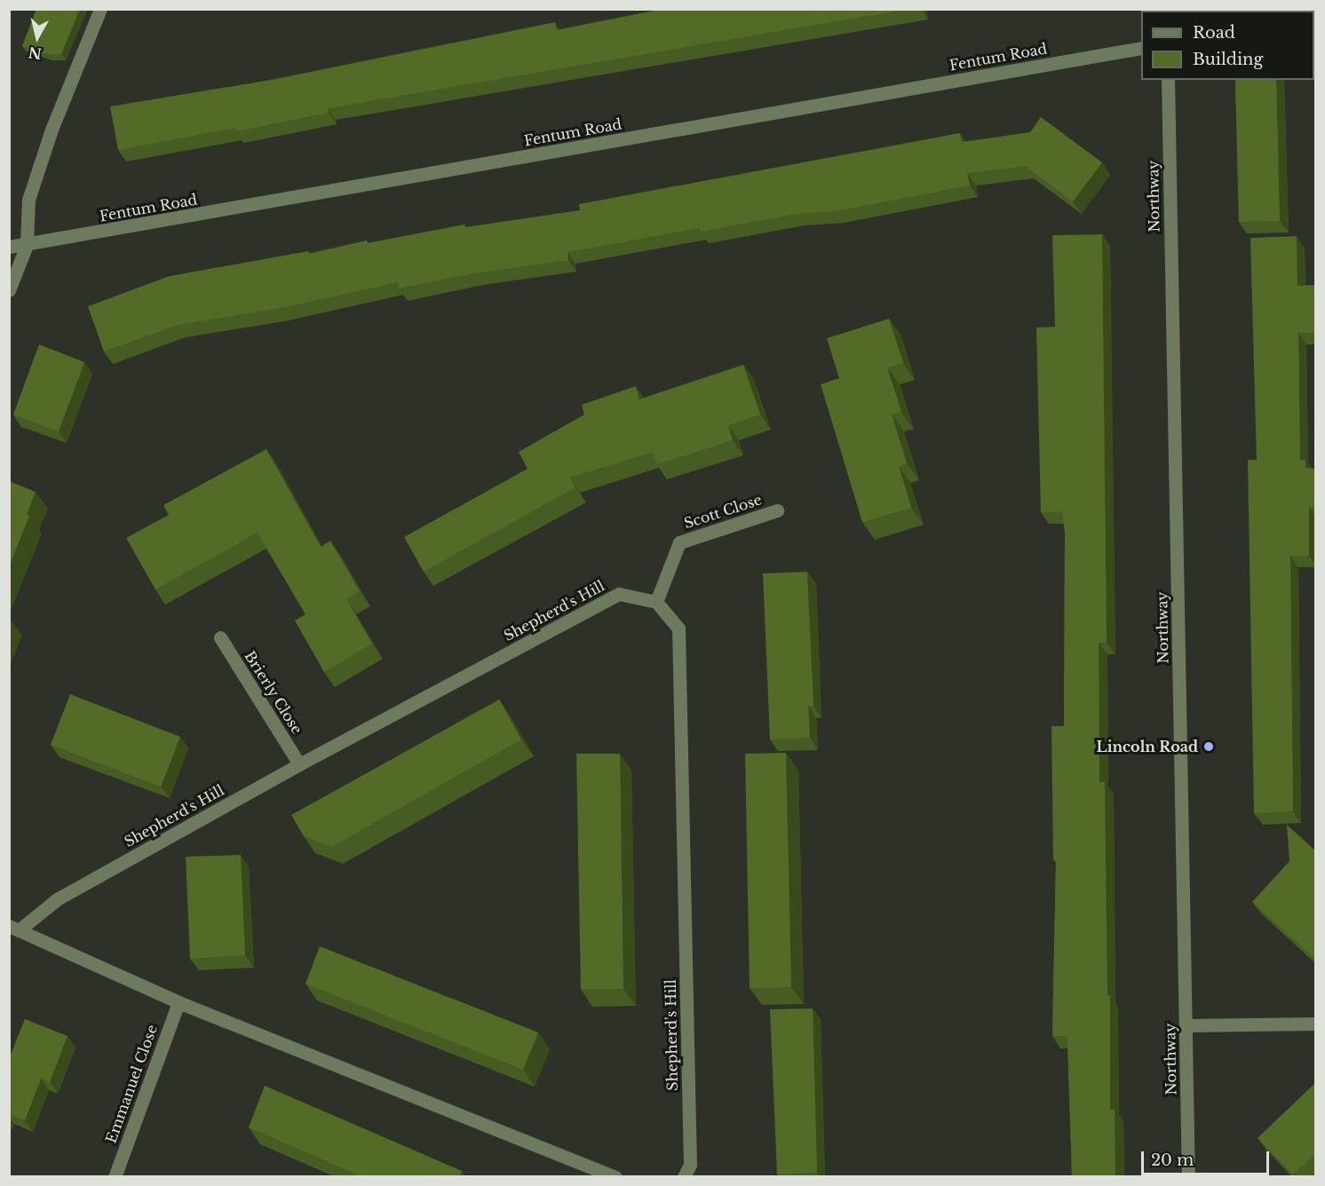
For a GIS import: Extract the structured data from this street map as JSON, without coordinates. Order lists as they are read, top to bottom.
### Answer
{
  "streets": {
    "street": [
      "Fentum Road",
      "Northway",
      "Scott Close",
      "Shepherd's Hill",
      "Brierly Close",
      "Emmanuel Close"
    ]
  },
  "crossings": [
    ["Scott Close", "Shepherd's Hill"],
    ["Shepherd's Hill", "Brierly Close"],
    ["Shepherd's Hill", "Emmanuel Close"]
  ],
  "places": ["Lincoln Road"],
  "legend": ["Road", "Building"],
  "scale_bar": "20 m",
  "north": "bottom"
}
